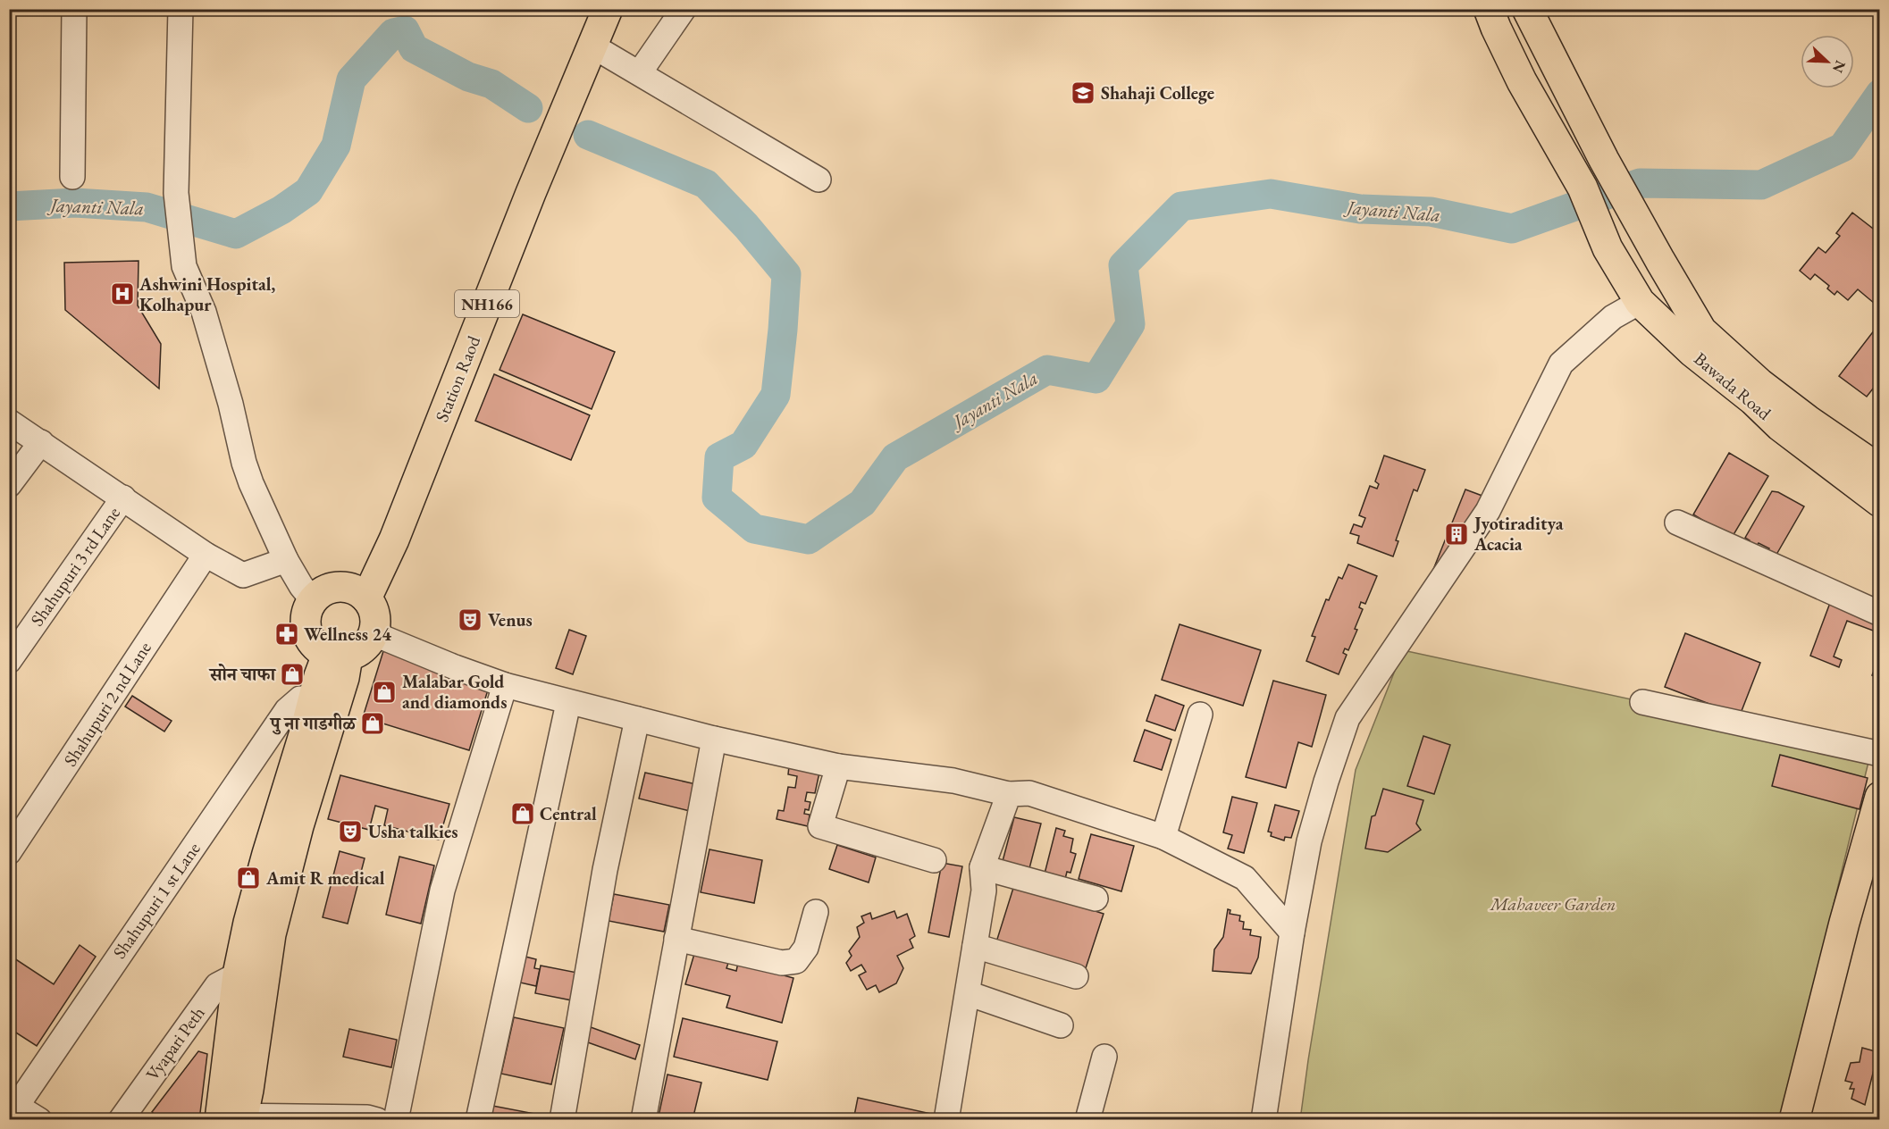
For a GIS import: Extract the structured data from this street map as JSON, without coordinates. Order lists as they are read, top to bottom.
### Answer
{
  "streets": {
    "main road": ["NH166", "Station Raod", "Bawada Road"],
    "street": [
      "Shahupuri 3 rd Lane",
      "Shahupuri 2 nd Lane",
      "Shahupuri 1 st Lane",
      "Vyapari Peth"
    ]
  },
  "crossings": [
    ["NH166", "Station Raod"]
  ],
  "water": ["Jayanti Nala"],
  "parks": ["Mahaveer Garden"],
  "places": {
    "school or university": ["Shahaji College"],
    "hospital": ["Ashwini Hospital, Kolhapur"],
    "building": ["Jyotiraditya Acacia"],
    "theatre": ["Venus", "Usha talkies"],
    "pharmacy": ["Wellness 24"],
    "shop": [
      "सोन चाफा",
      "Malabar Gold and diamonds",
      "पु ना गाडगीळ",
      "Central",
      "Amit R medical"
    ]
  },
  "north": "bottom right"
}
